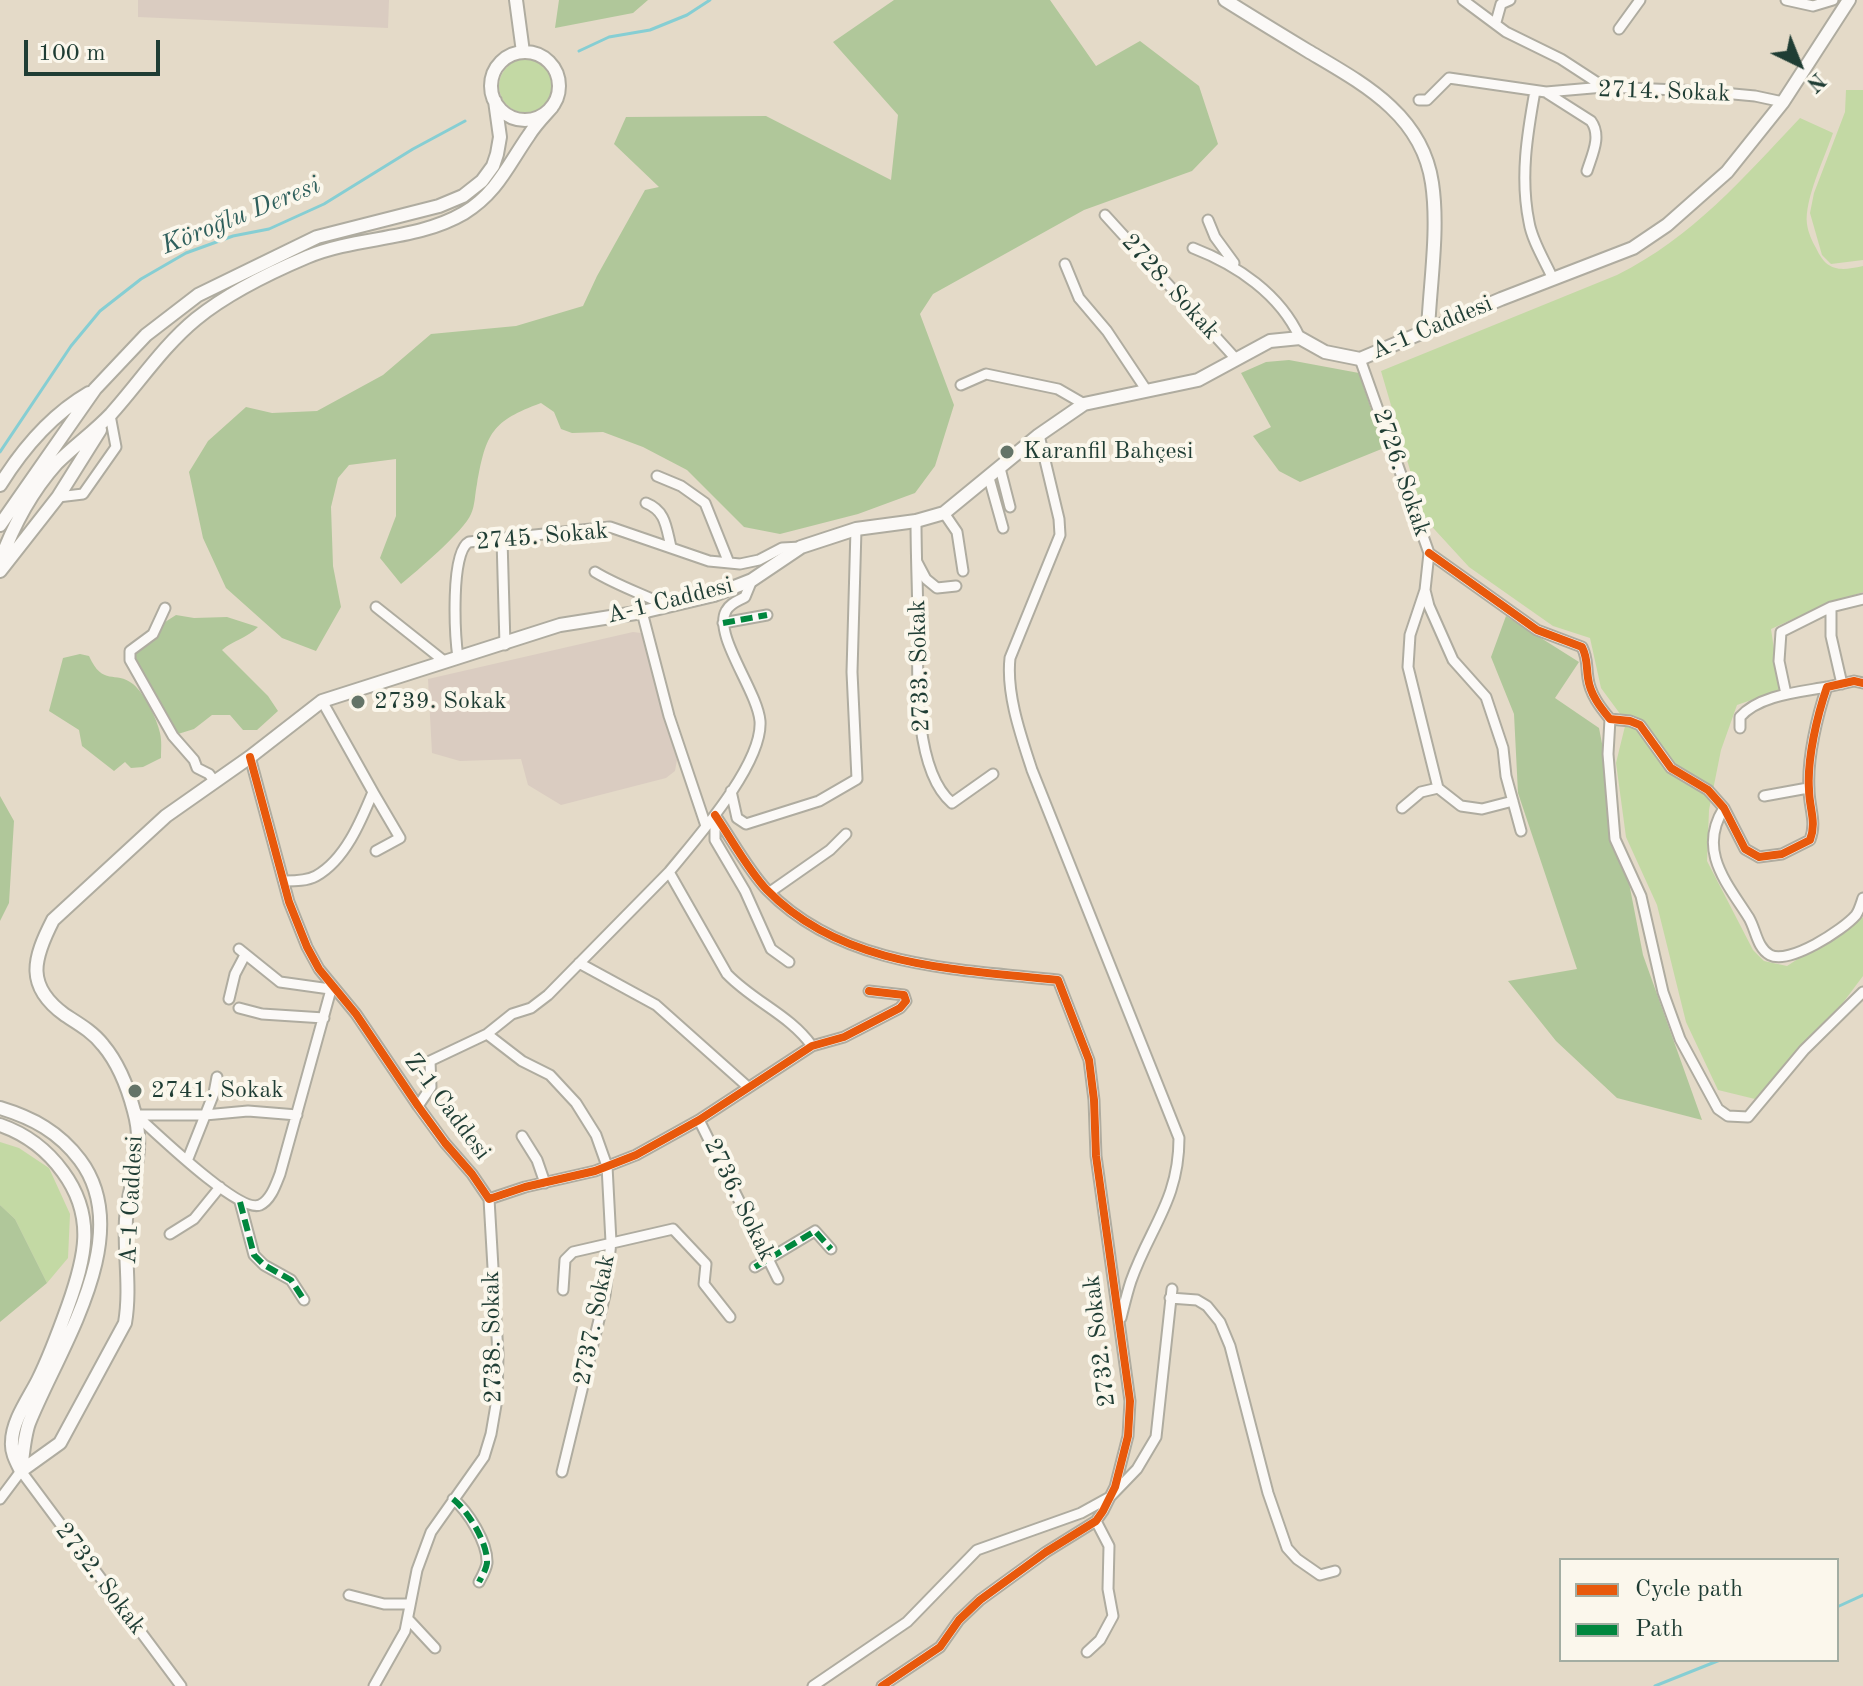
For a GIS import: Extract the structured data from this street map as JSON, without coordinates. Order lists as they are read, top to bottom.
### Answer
{
  "streets": {
    "main road": ["A-1 Caddesi"],
    "street": [
      "2714. Sokak",
      "2728. Sokak",
      "2726. Sokak",
      "2745. Sokak",
      "2733. Sokak",
      "Z-1 Caddesi",
      "2736. Sokak",
      "2737. Sokak",
      "2738. Sokak",
      "2732. Sokak"
    ]
  },
  "crossings": [
    ["2714. Sokak", "A-1 Caddesi"],
    ["2728. Sokak", "A-1 Caddesi"],
    ["A-1 Caddesi", "2726. Sokak"],
    ["A-1 Caddesi", "2745. Sokak"],
    ["A-1 Caddesi", "2733. Sokak"],
    ["A-1 Caddesi", "Z-1 Caddesi"],
    ["A-1 Caddesi", "2732. Sokak"],
    ["Z-1 Caddesi", "2738. Sokak"]
  ],
  "water": ["Köroğlu Deresi"],
  "places": ["Karanfil Bahçesi", "2739. Sokak", "2741. Sokak"],
  "legend": ["Cycle path", "Path"],
  "scale_bar": "100 m",
  "north": "bottom right"
}
